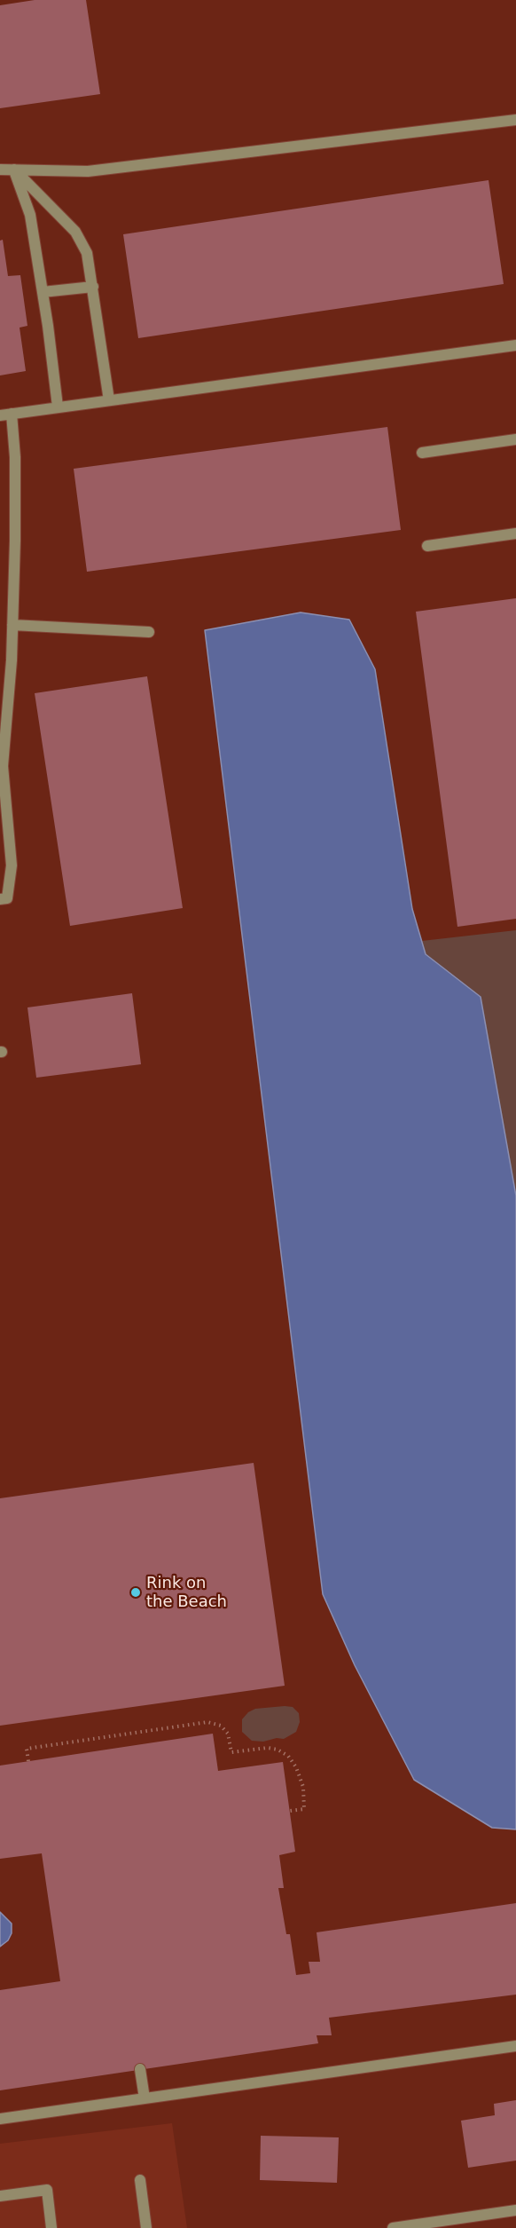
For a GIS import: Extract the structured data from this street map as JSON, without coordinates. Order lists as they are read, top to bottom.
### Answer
{
  "places": ["Rink on the Beach"]
}
